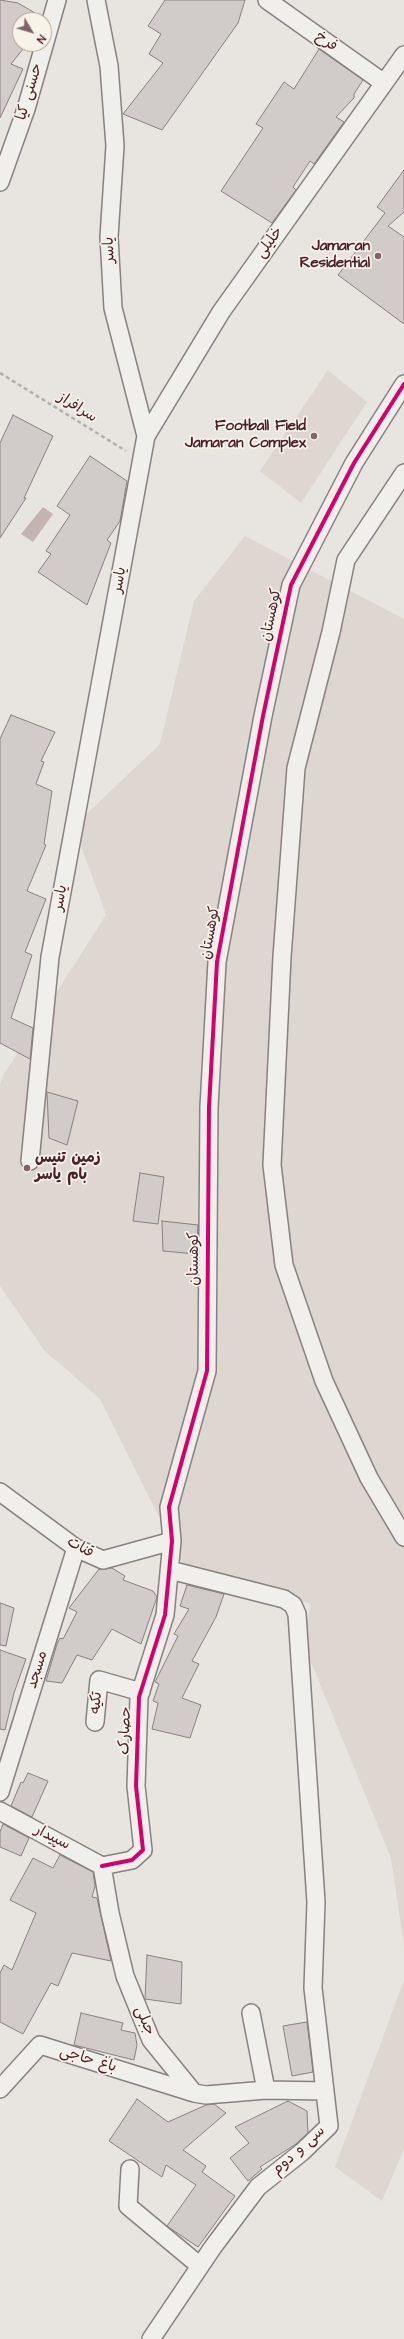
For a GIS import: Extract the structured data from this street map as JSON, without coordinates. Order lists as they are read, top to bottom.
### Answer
{
  "streets": {
    "street": [
      "فرخ",
      "حسنی کیا",
      "خلیلی",
      "یاسر",
      "کوهستان",
      "قنات",
      "مسجد",
      "تکیه",
      "حصارک",
      "سپیدار",
      "جبلی",
      "باغ حاجی",
      "سی و دوم"
    ],
    "path": ["سرافراز"]
  },
  "crossings": [
    ["فرخ", "خلیلی"],
    ["خلیلی", "یاسر"],
    ["یاسر", "سرافراز"],
    ["کوهستان", "قنات"],
    ["کوهستان", "حصارک"],
    ["کوهستان", "سی و دوم"],
    ["قنات", "مسجد"],
    ["تکیه", "حصارک"],
    ["حصارک", "سپیدار"],
    ["حصارک", "جبلی"],
    ["حصارک", "سی و دوم"],
    ["سپیدار", "جبلی"],
    ["جبلی", "باغ حاجی"]
  ],
  "places": ["Jamaran Residential", "Football Field Jamaran Complex", "زمین تنیس بام یاسر"],
  "north": "bottom right"
}
